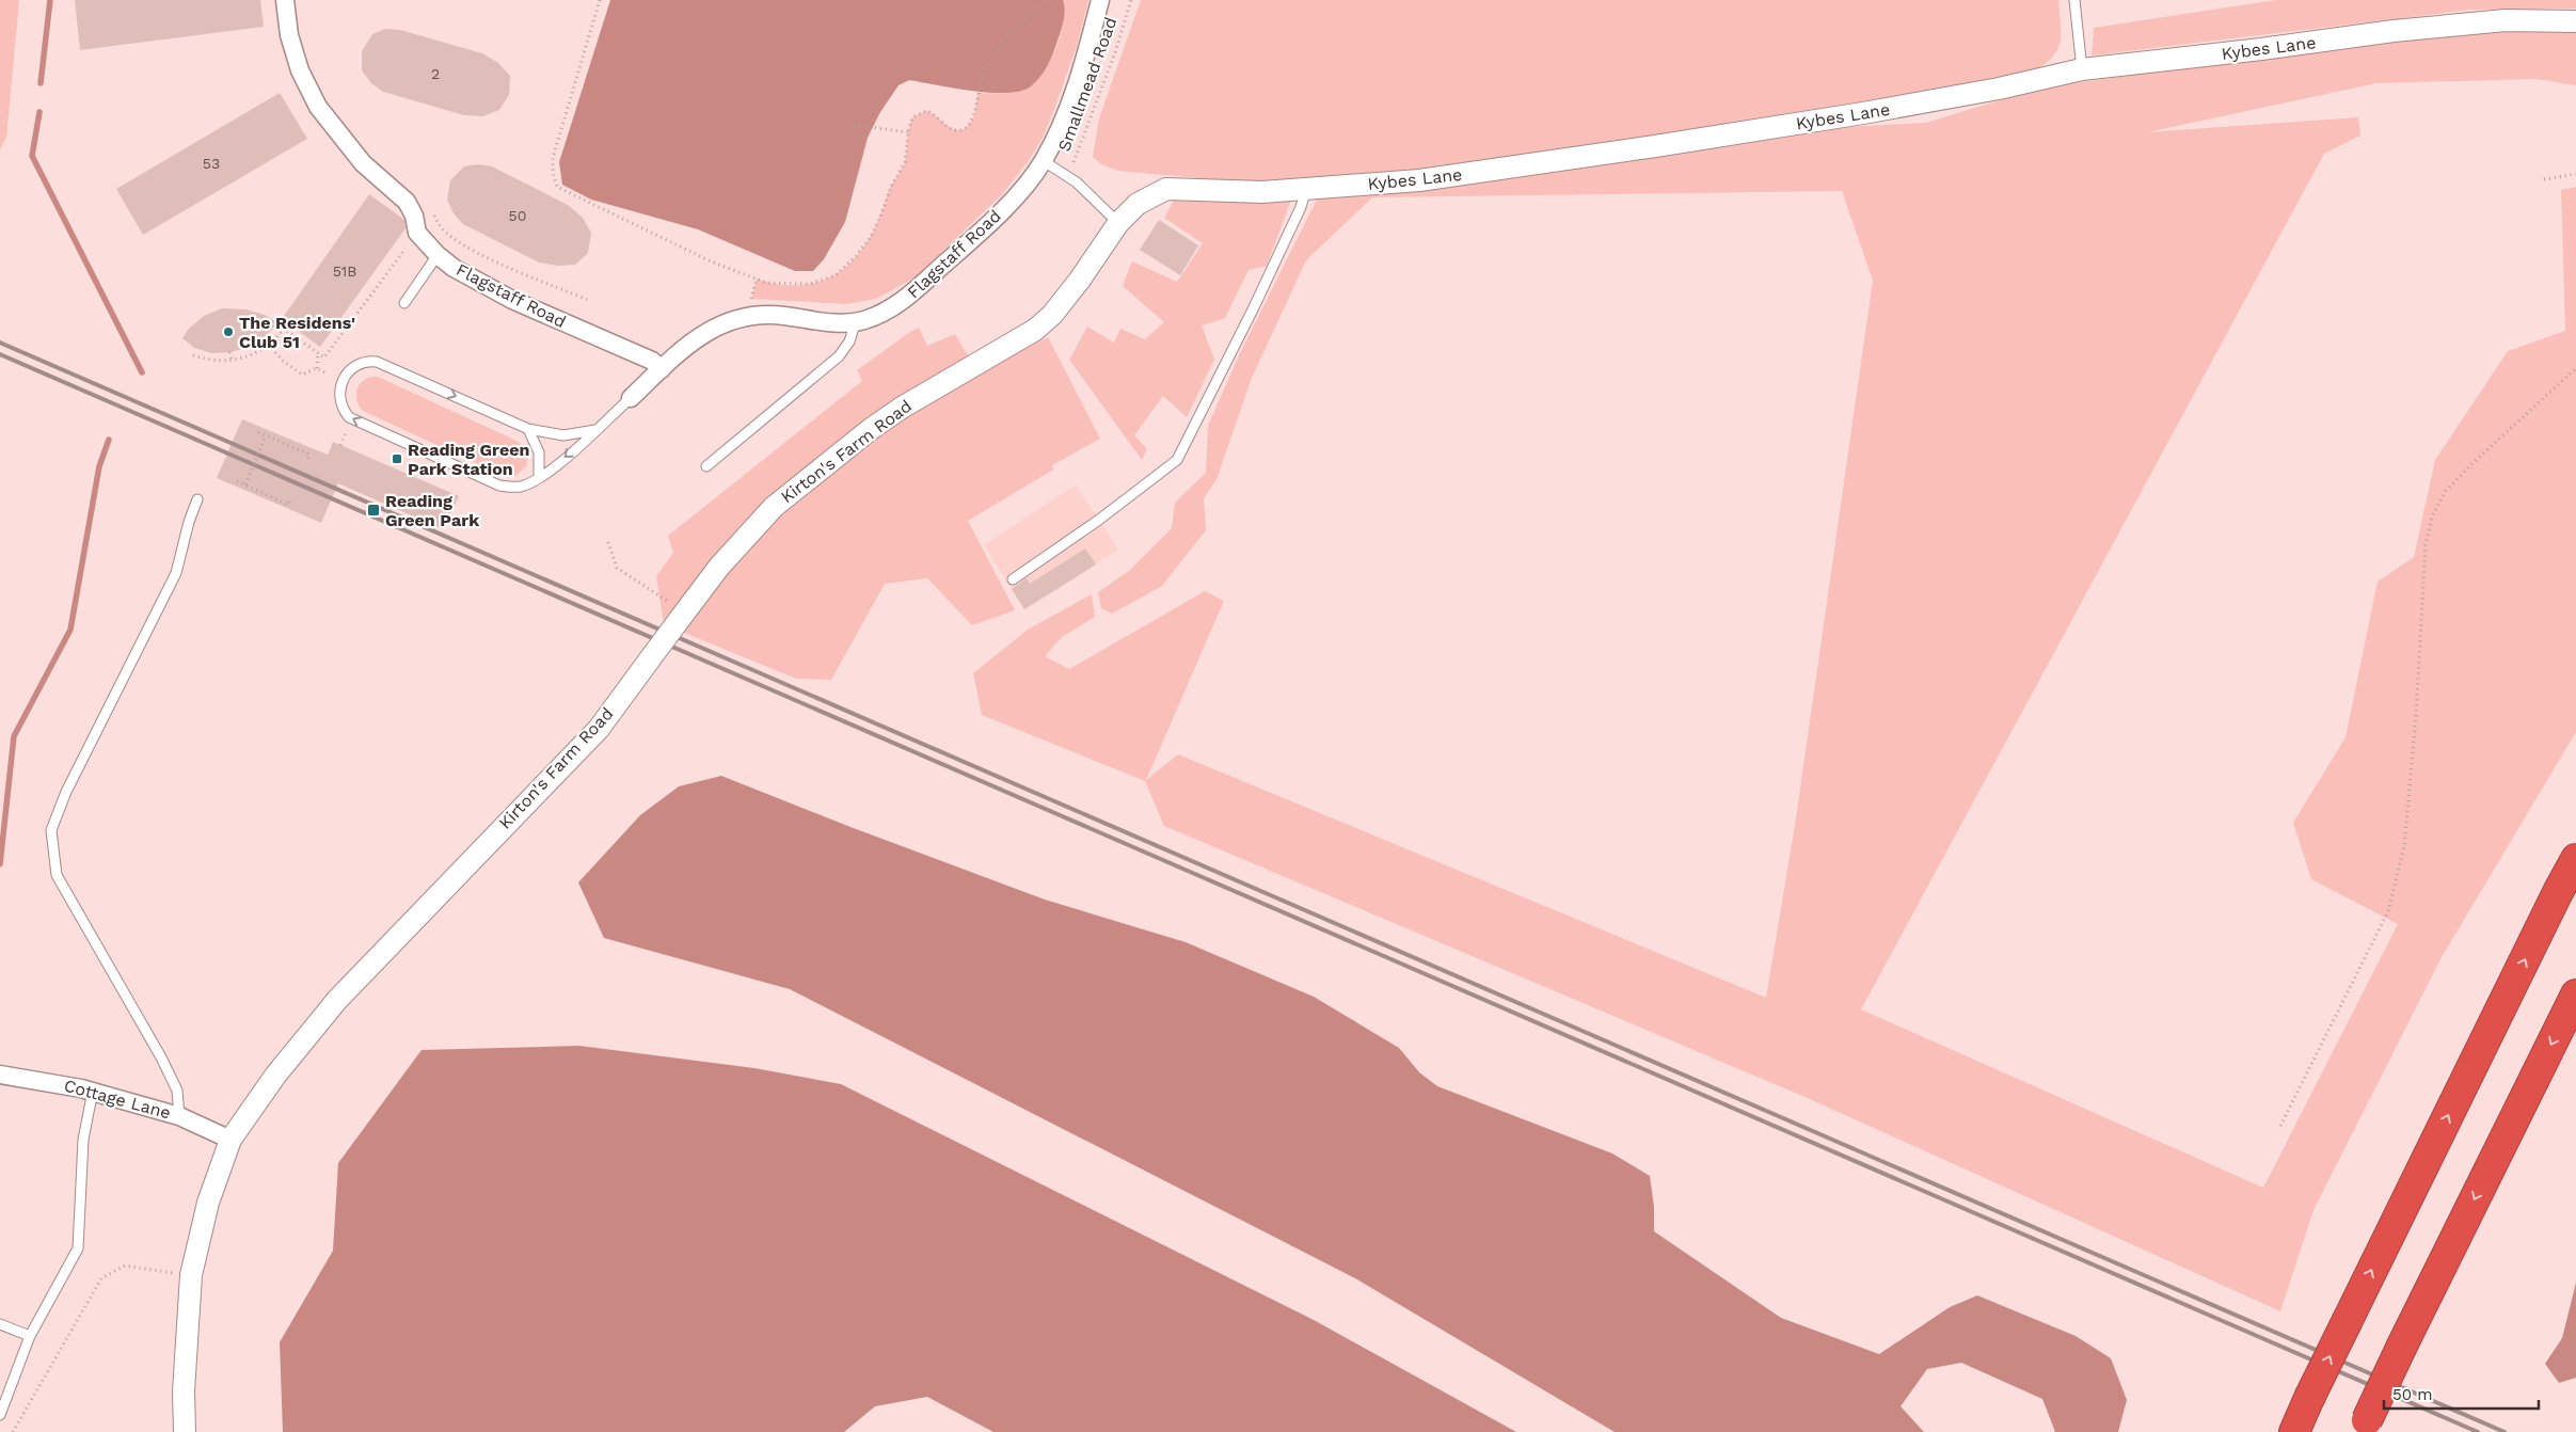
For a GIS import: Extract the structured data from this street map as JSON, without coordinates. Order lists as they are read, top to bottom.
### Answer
{
  "streets": {
    "street": [
      "Kybes Lane",
      "Flagstaff Road",
      "Kirton's Farm Road",
      "Cottage Lane"
    ],
    "path": ["Smallmead Road"]
  },
  "crossings": [
    ["Kybes Lane", "Kirton's Farm Road"],
    ["Kirton's Farm Road", "Cottage Lane"]
  ],
  "places": {
    "other": ["The Residens' Club 51"],
    "transit": ["Reading Green Park Station", "Reading Green Park"]
  },
  "house_numbers": [
    "2",
    "53",
    "50",
    "51B"
  ],
  "scale_bar": "50 m"
}
